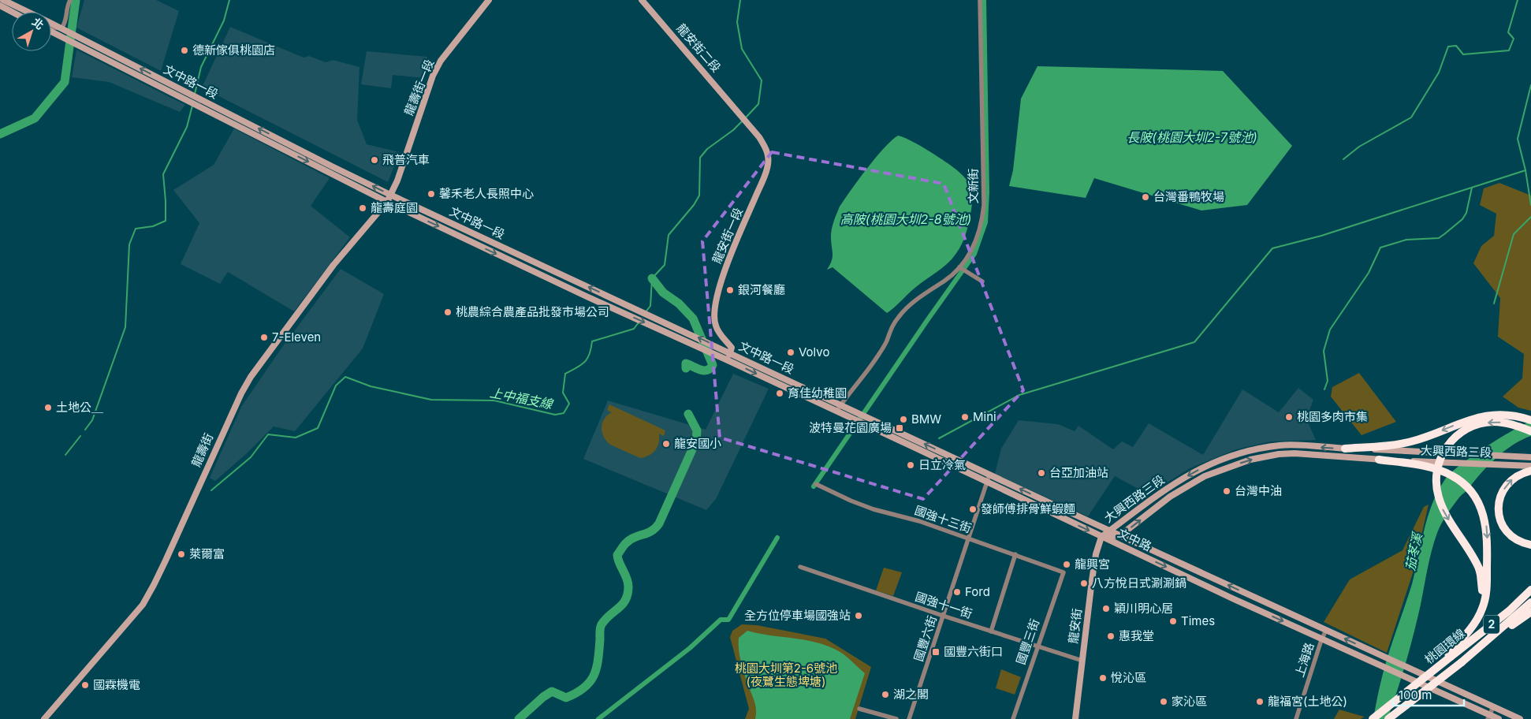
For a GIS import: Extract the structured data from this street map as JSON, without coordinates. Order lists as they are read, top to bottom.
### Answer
{
  "streets": {
    "highway": ["2", "桃園環線"],
    "street": [
      "龍安街二段",
      "文中路一段",
      "龍壽街一段",
      "文新街",
      "龍安街一段",
      "龍壽街",
      "大興西路三段",
      "國強十三街",
      "文中路",
      "國強十一街",
      "龍安街",
      "國豐六街",
      "國豐三街",
      "上海路"
    ]
  },
  "crossings": [
    ["龍安街二段", "龍安街一段"],
    ["文中路一段", "龍壽街一段"],
    ["文中路一段", "文新街"],
    ["文中路一段", "龍安街一段"],
    ["文中路一段", "龍壽街"],
    ["文中路一段", "文中路"],
    ["龍壽街一段", "龍壽街"],
    ["文新街", "文中路"],
    ["大興西路三段", "文中路"],
    ["大興西路三段", "龍安街"],
    ["國強十三街", "國豐六街"],
    ["國強十三街", "國豐三街"],
    ["文中路", "龍安街"],
    ["文中路", "國豐六街"],
    ["文中路", "上海路"],
    ["國強十一街", "龍安街"],
    ["國強十一街", "國豐六街"],
    ["國強十一街", "國豐三街"]
  ],
  "water": [
    "長陂(桃園大圳2-7號池)",
    "高陂(桃園大圳2-8號池)",
    "上中福支線",
    "茄苳溪"
  ],
  "parks": ["桃園大圳第2-6號池 (夜鷺生態埤塘)"],
  "places": {
    "other": [
      "德新傢俱桃園店",
      "飛普汽車",
      "馨禾老人長照中心",
      "台灣番鴨牧場",
      "龍壽庭園",
      "銀河餐廳",
      "桃農綜合農產品批發市場公司",
      "7-Eleven",
      "Volvo",
      "育佳幼稚園",
      "土地公＿",
      "Mini",
      "桃園多肉市集",
      "BMW",
      "龍安國小",
      "日立冷氣",
      "台亞加油站",
      "台灣中油",
      "發師傅排骨鮮蝦麵",
      "萊爾富",
      "龍興宮",
      "八方悅日式涮涮鍋",
      "Ford",
      "穎川明心居",
      "全方位停車場國強站",
      "Times",
      "惠我堂",
      "悅沁區",
      "國霖機電",
      "湖之閣",
      "家沁區",
      "龍福宮(土地公)"
    ],
    "transit": ["波特曼花園廣場", "國豐六街口"]
  },
  "scale_bar": "100 m",
  "north": "top right"
}
